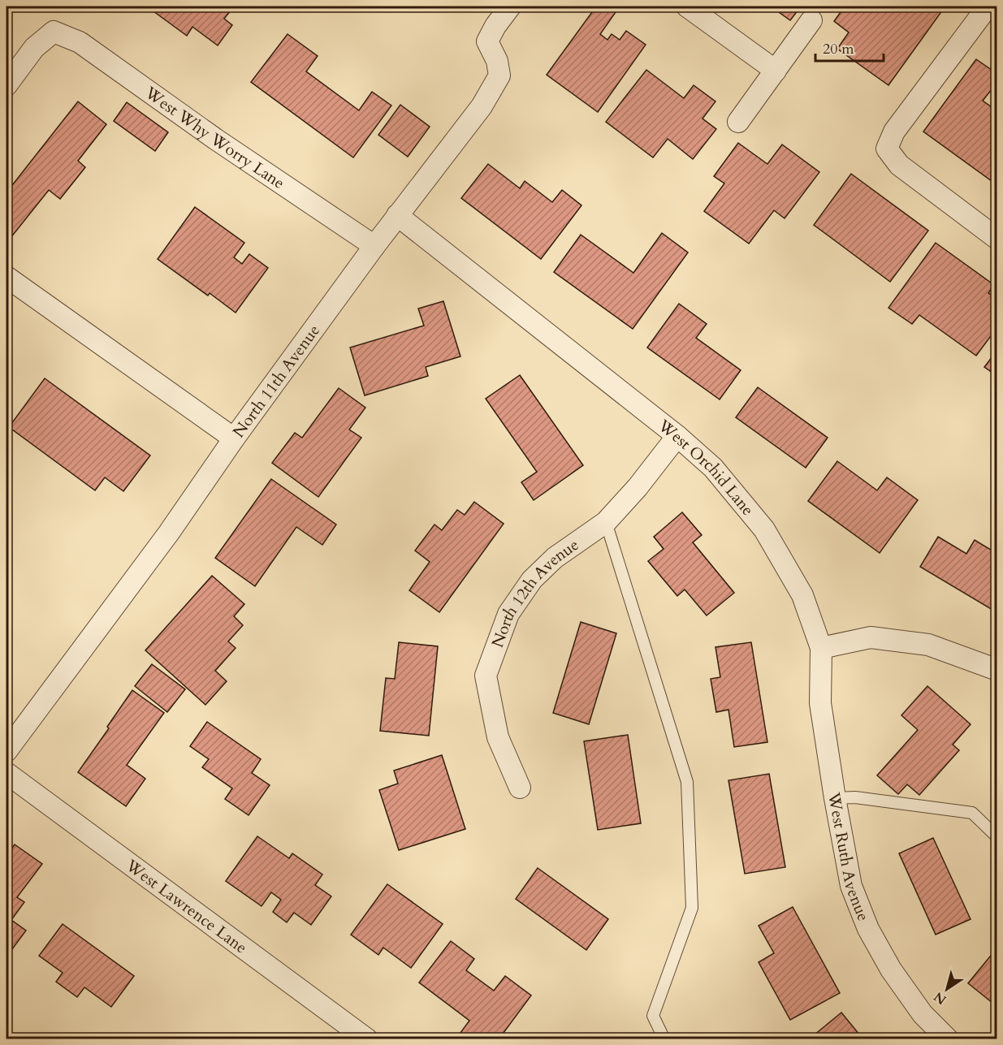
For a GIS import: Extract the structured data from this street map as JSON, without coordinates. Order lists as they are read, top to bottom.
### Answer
{
  "streets": {
    "street": [
      "West Why Worry Lane",
      "North 11th Avenue",
      "West Orchid Lane",
      "North 12th Avenue",
      "West Ruth Avenue",
      "West Lawrence Lane"
    ]
  },
  "crossings": [
    ["West Why Worry Lane", "North 11th Avenue"],
    ["North 11th Avenue", "West Orchid Lane"],
    ["West Orchid Lane", "North 12th Avenue"],
    ["West Orchid Lane", "West Ruth Avenue"]
  ],
  "scale_bar": "20 m",
  "north": "bottom left"
}
